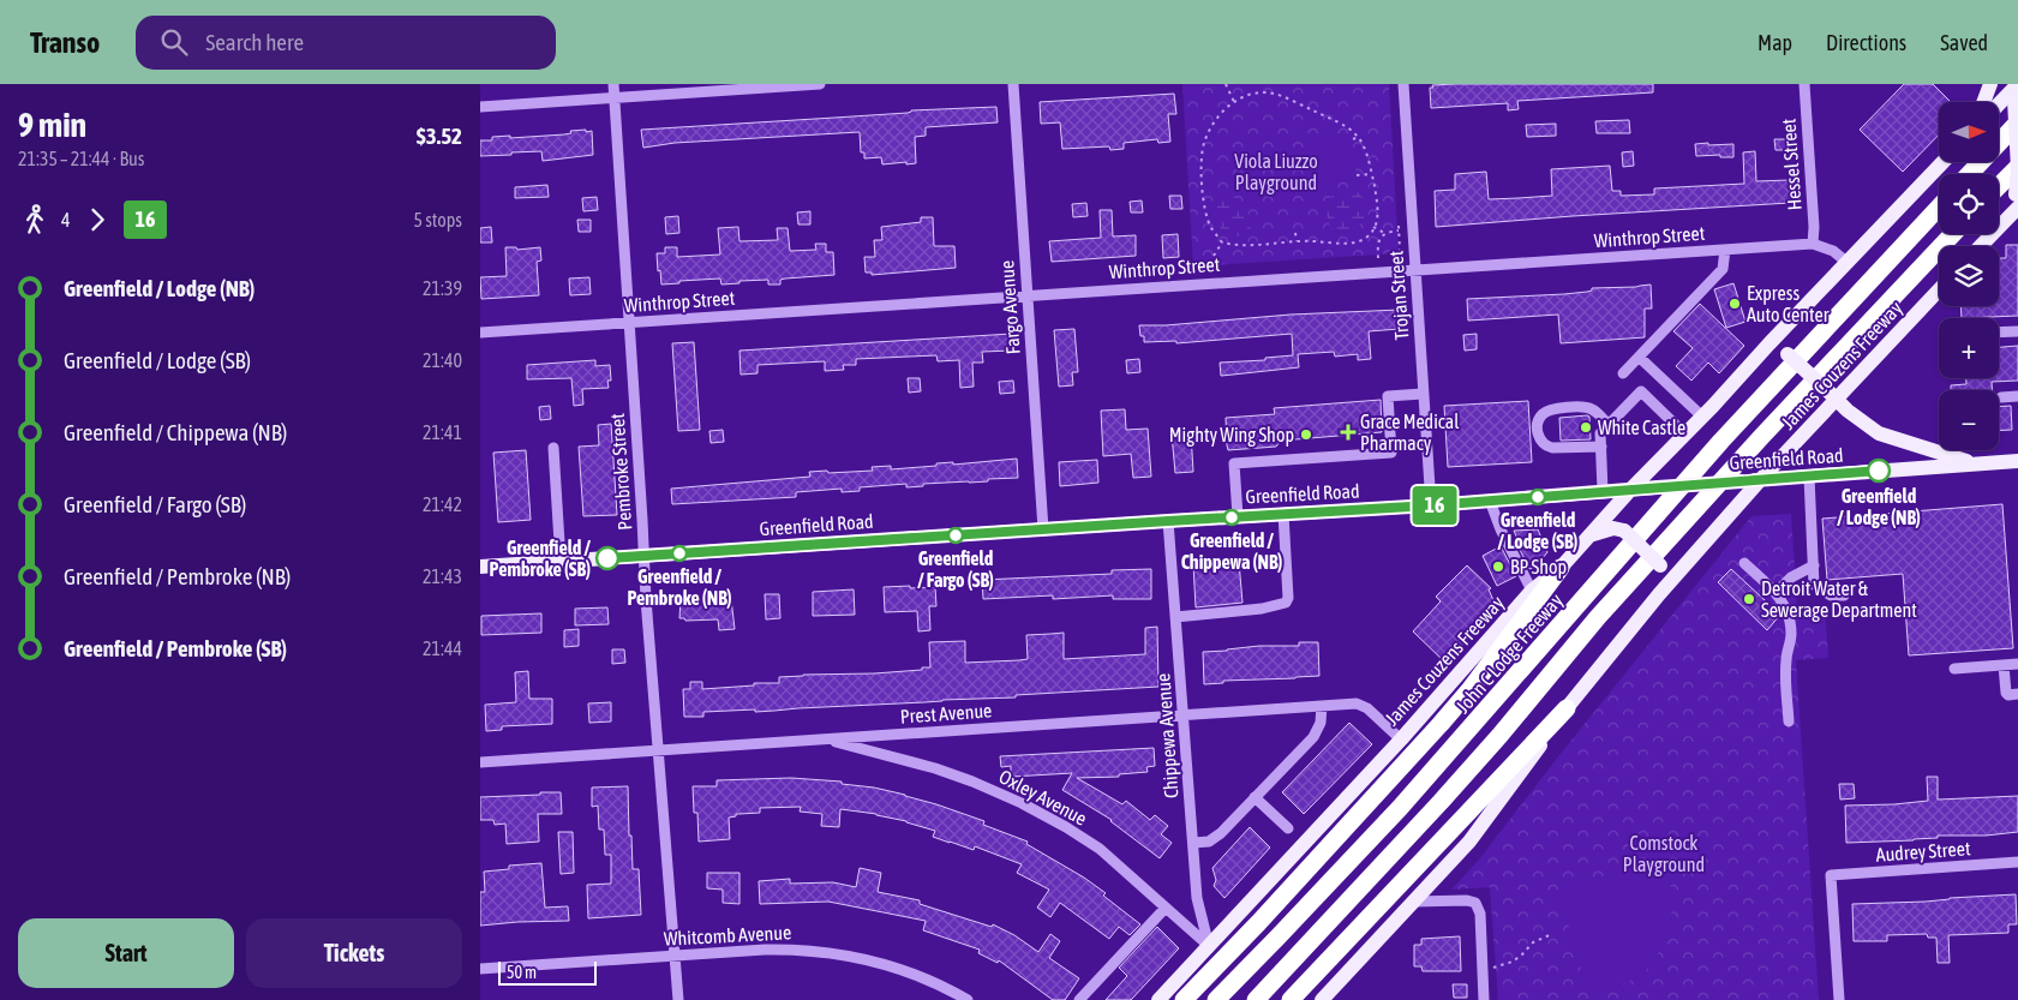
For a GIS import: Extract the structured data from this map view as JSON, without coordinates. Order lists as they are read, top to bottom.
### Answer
{
  "streets": {
    "highway": ["John C Lodge Freeway"],
    "main road": ["James Couzens Freeway", "Greenfield Road"],
    "street": [
      "Hessel Street",
      "Winthrop Street",
      "Trojan Street",
      "Fargo Avenue",
      "Pembroke Street",
      "Prest Avenue",
      "Chippewa Avenue",
      "Oxley Avenue",
      "Audrey Street",
      "Whitcomb Avenue"
    ]
  },
  "crossings": [
    ["Hessel Street", "Winthrop Street"],
    ["Winthrop Street", "Trojan Street"],
    ["Winthrop Street", "Fargo Avenue"],
    ["Winthrop Street", "James Couzens Freeway"],
    ["Winthrop Street", "Pembroke Street"],
    ["Trojan Street", "Greenfield Road"],
    ["Fargo Avenue", "Greenfield Road"],
    ["James Couzens Freeway", "Greenfield Road"],
    ["James Couzens Freeway", "Prest Avenue"],
    ["James Couzens Freeway", "Chippewa Avenue"],
    ["James Couzens Freeway", "Oxley Avenue"],
    ["Greenfield Road", "Pembroke Street"],
    ["Greenfield Road", "Chippewa Avenue"],
    ["Pembroke Street", "Prest Avenue"],
    ["Pembroke Street", "Whitcomb Avenue"],
    ["Prest Avenue", "Chippewa Avenue"],
    ["Prest Avenue", "Oxley Avenue"],
    ["Chippewa Avenue", "Oxley Avenue"]
  ],
  "parks": ["Viola Liuzzo Playground", "Comstock Playground"],
  "places": {
    "other": [
      "Express Auto Center",
      "White Castle",
      "Mighty Wing Shop",
      "Greenfield / Lodge (NB)",
      "Greenfield / Lodge (SB)",
      "Greenfield / Chippewa (NB)",
      "Greenfield / Fargo (SB)",
      "Greenfield / Pembroke (NB)",
      "Greenfield / Pembroke (SB)",
      "BP Shop",
      "Detroit Water & Sewerage Department"
    ],
    "health": ["Grace Medical Pharmacy"]
  },
  "lines": ["bus line 16"],
  "scale_bar": "50 m",
  "north": "right",
  "page": {
    "header": "Transo",
    "search": "Search here",
    "nav": ["Map", "Directions", "Saved"],
    "heading": ["9 min", "21:35 – 21:44 · Bus", "$3.52"],
    "on_map": "16",
    "map_buttons": ["+", "−"],
    "legs": ["4", "16", "5 stops"],
    "list": [
      {
        "name": "Greenfield / Lodge (NB)",
        "value": "21:39"
      },
      {
        "name": "Greenfield / Lodge (SB)",
        "value": "21:40"
      },
      {
        "name": "Greenfield / Chippewa (NB)",
        "value": "21:41"
      },
      {
        "name": "Greenfield / Fargo (SB)",
        "value": "21:42"
      },
      {
        "name": "Greenfield / Pembroke (NB)",
        "value": "21:43"
      },
      {
        "name": "Greenfield / Pembroke (SB)",
        "value": "21:44"
      }
    ],
    "buttons": ["Start", "Tickets"],
    "scale": "50 m"
  }
}
